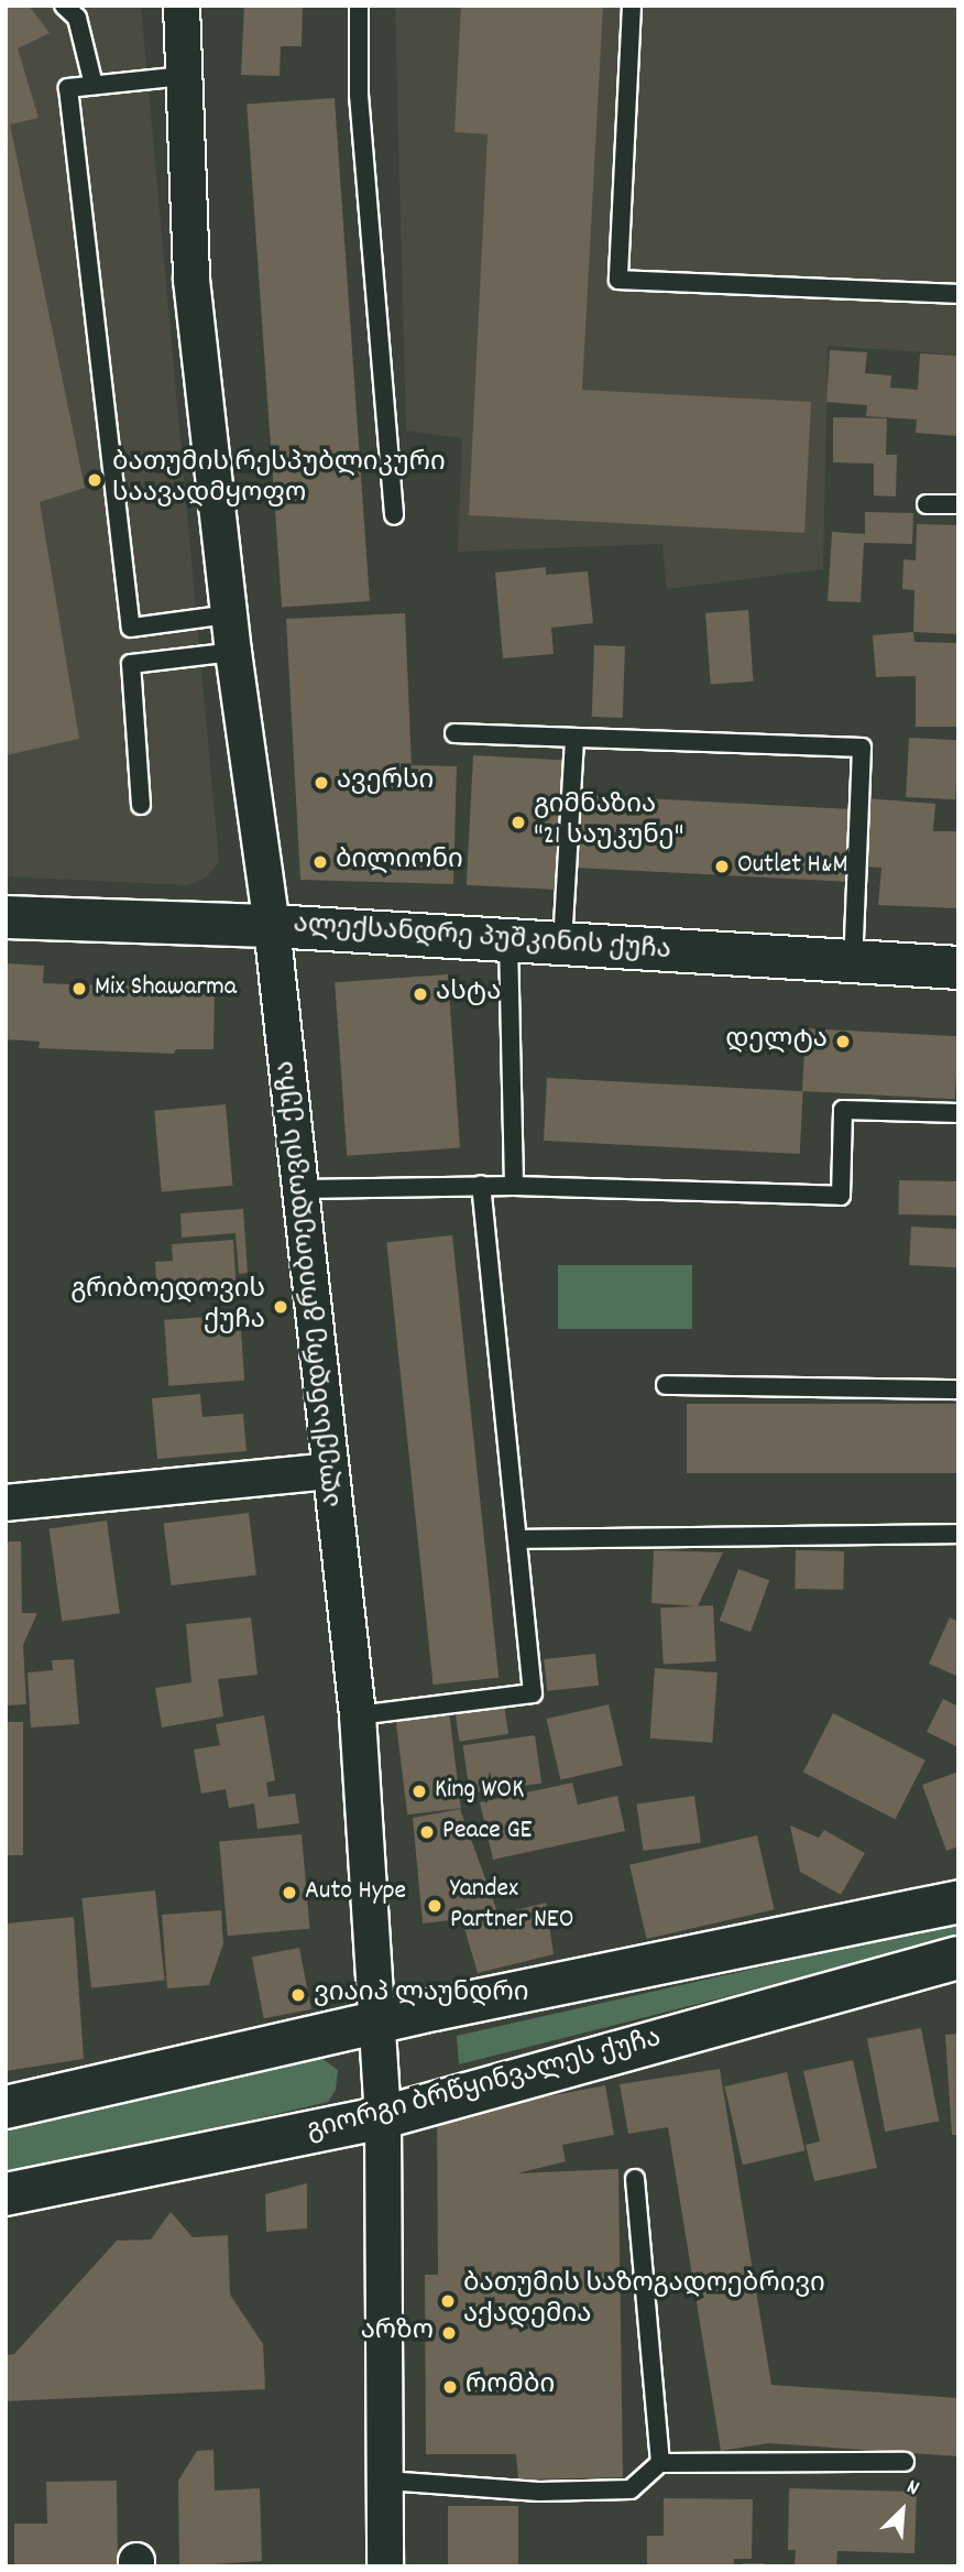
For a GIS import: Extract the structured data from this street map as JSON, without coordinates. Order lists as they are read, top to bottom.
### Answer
{
  "streets": {
    "street": ["ალექსანდრე პუშკინის ქუჩა", "ალექსანდრე გრიბოედოვის ქუჩა", "გიორგი ბრწყინვალეს ქუჩა"]
  },
  "crossings": [
    ["ალექსანდრე პუშკინის ქუჩა", "ალექსანდრე გრიბოედოვის ქუჩა"],
    ["ალექსანდრე გრიბოედოვის ქუჩა", "გიორგი ბრწყინვალეს ქუჩა"]
  ],
  "places": [
    "ბათუმის რესპუბლიკური საავადმყოფო",
    "ავერსი",
    "გიმნაზია \"21 საუკუნე\"",
    "ბილიონი",
    "Outlet H&M",
    "Mix Shawarma",
    "ასტა",
    "დელტა",
    "გრიბოედოვის ქუჩა",
    "King WOK",
    "Peace GE",
    "Auto Hype",
    "Yandex Partner NEO",
    "ვიაიპ ლაუნდრი",
    "ბათუმის საზოგადოებრივი აქადემია",
    "არზო",
    "რომბი"
  ],
  "north": "top right"
}
